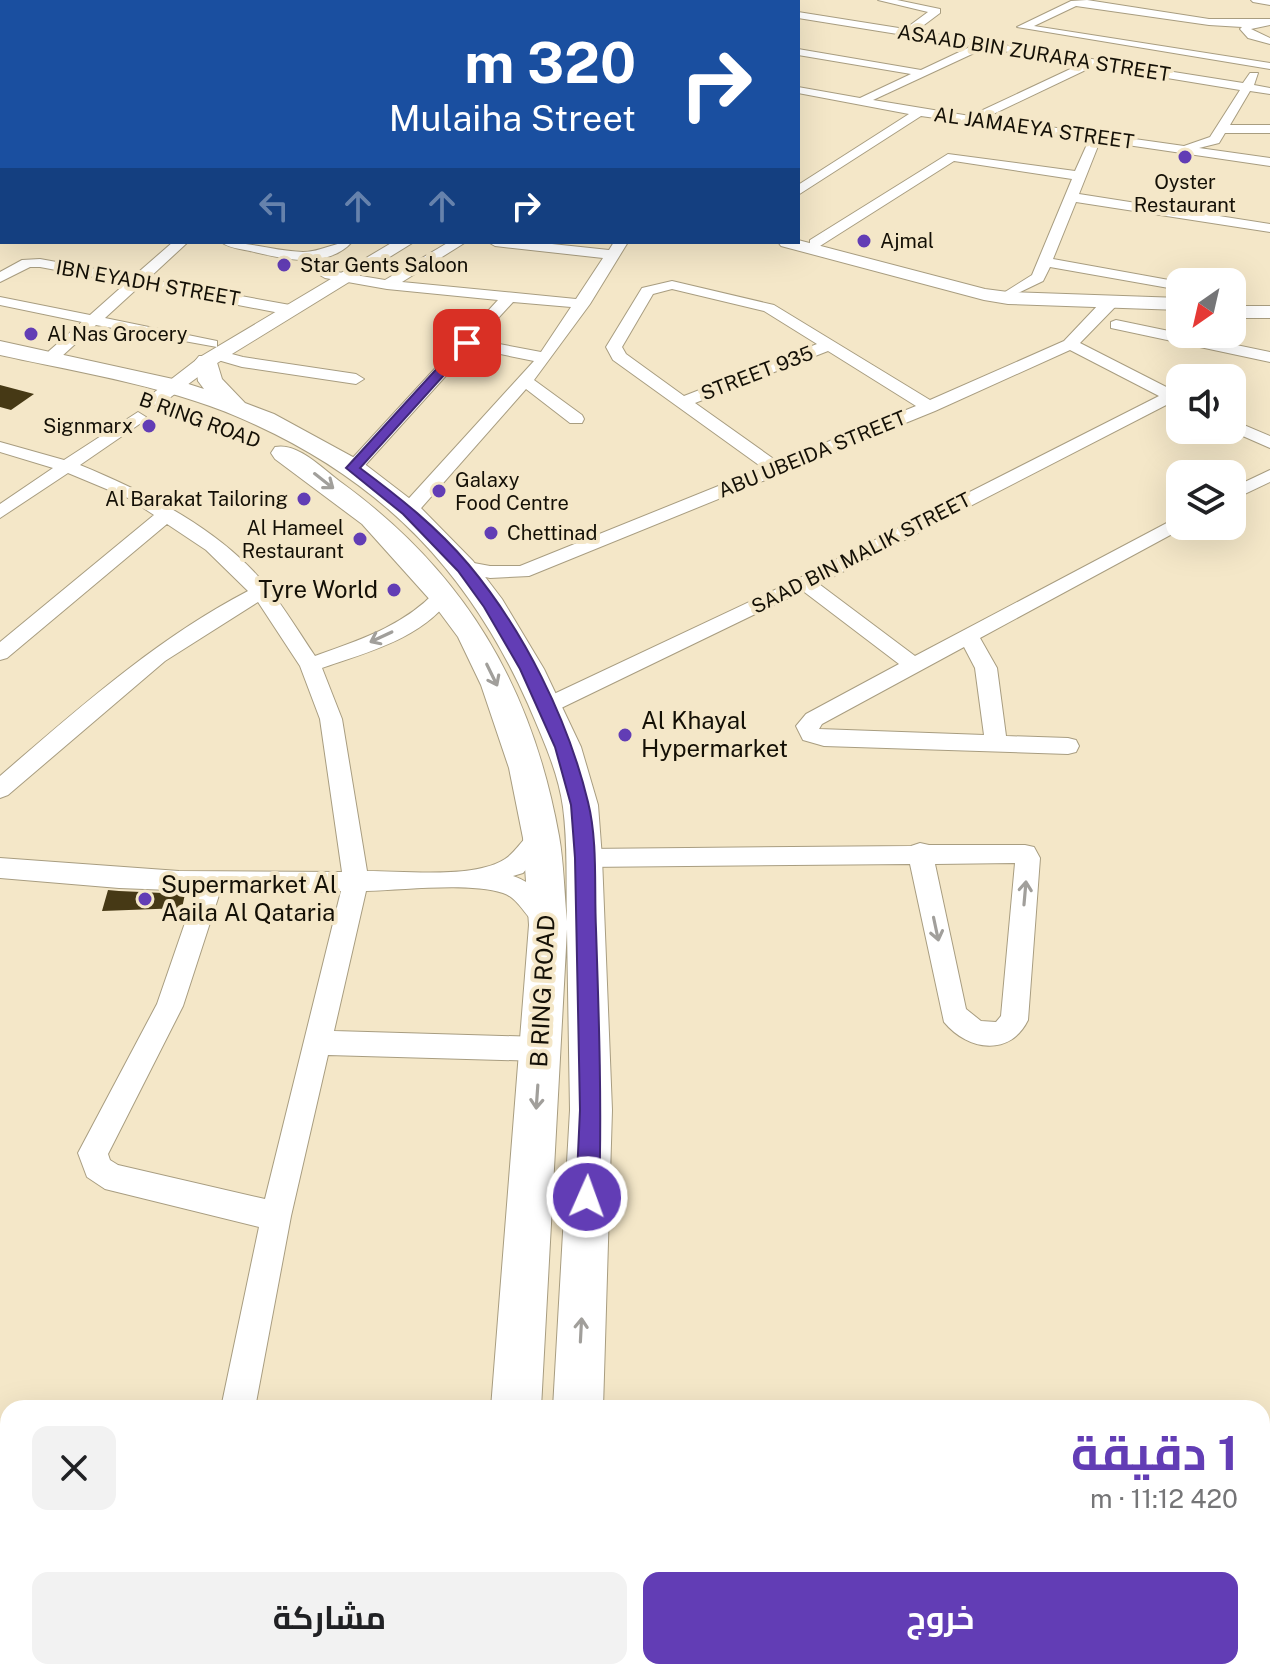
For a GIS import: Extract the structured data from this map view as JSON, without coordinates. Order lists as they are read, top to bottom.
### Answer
{
  "streets": {
    "main road": ["B RING ROAD"],
    "street": [
      "ASAAD BIN ZURARA STREET",
      "AL JAMAEYA STREET",
      "IBN EYADH STREET",
      "STREET 935",
      "ABU UBEIDA STREET",
      "SAAD BIN MALIK STREET"
    ]
  },
  "crossings": [
    ["B RING ROAD", "ABU UBEIDA STREET"],
    ["B RING ROAD", "SAAD BIN MALIK STREET"]
  ],
  "places": [
    "Oyster Restaurant",
    "Ajmal",
    "Star Gents Saloon",
    "Al Nas Grocery",
    "Signmarx",
    "Galaxy Food Centre",
    "Al Barakat Tailoring",
    "Chettinad",
    "Al Hameel Restaurant",
    "Tyre World",
    "Al Khayal Hypermarket",
    "Supermarket Al Aaila Al Qataria"
  ],
  "north": "bottom left",
  "page": {
    "turn": ["320 m", "Mulaiha Street"],
    "heading": ["1 دقيقة", "420 m · 11:12"],
    "buttons": ["خروج", "مشاركة"]
  }
}
